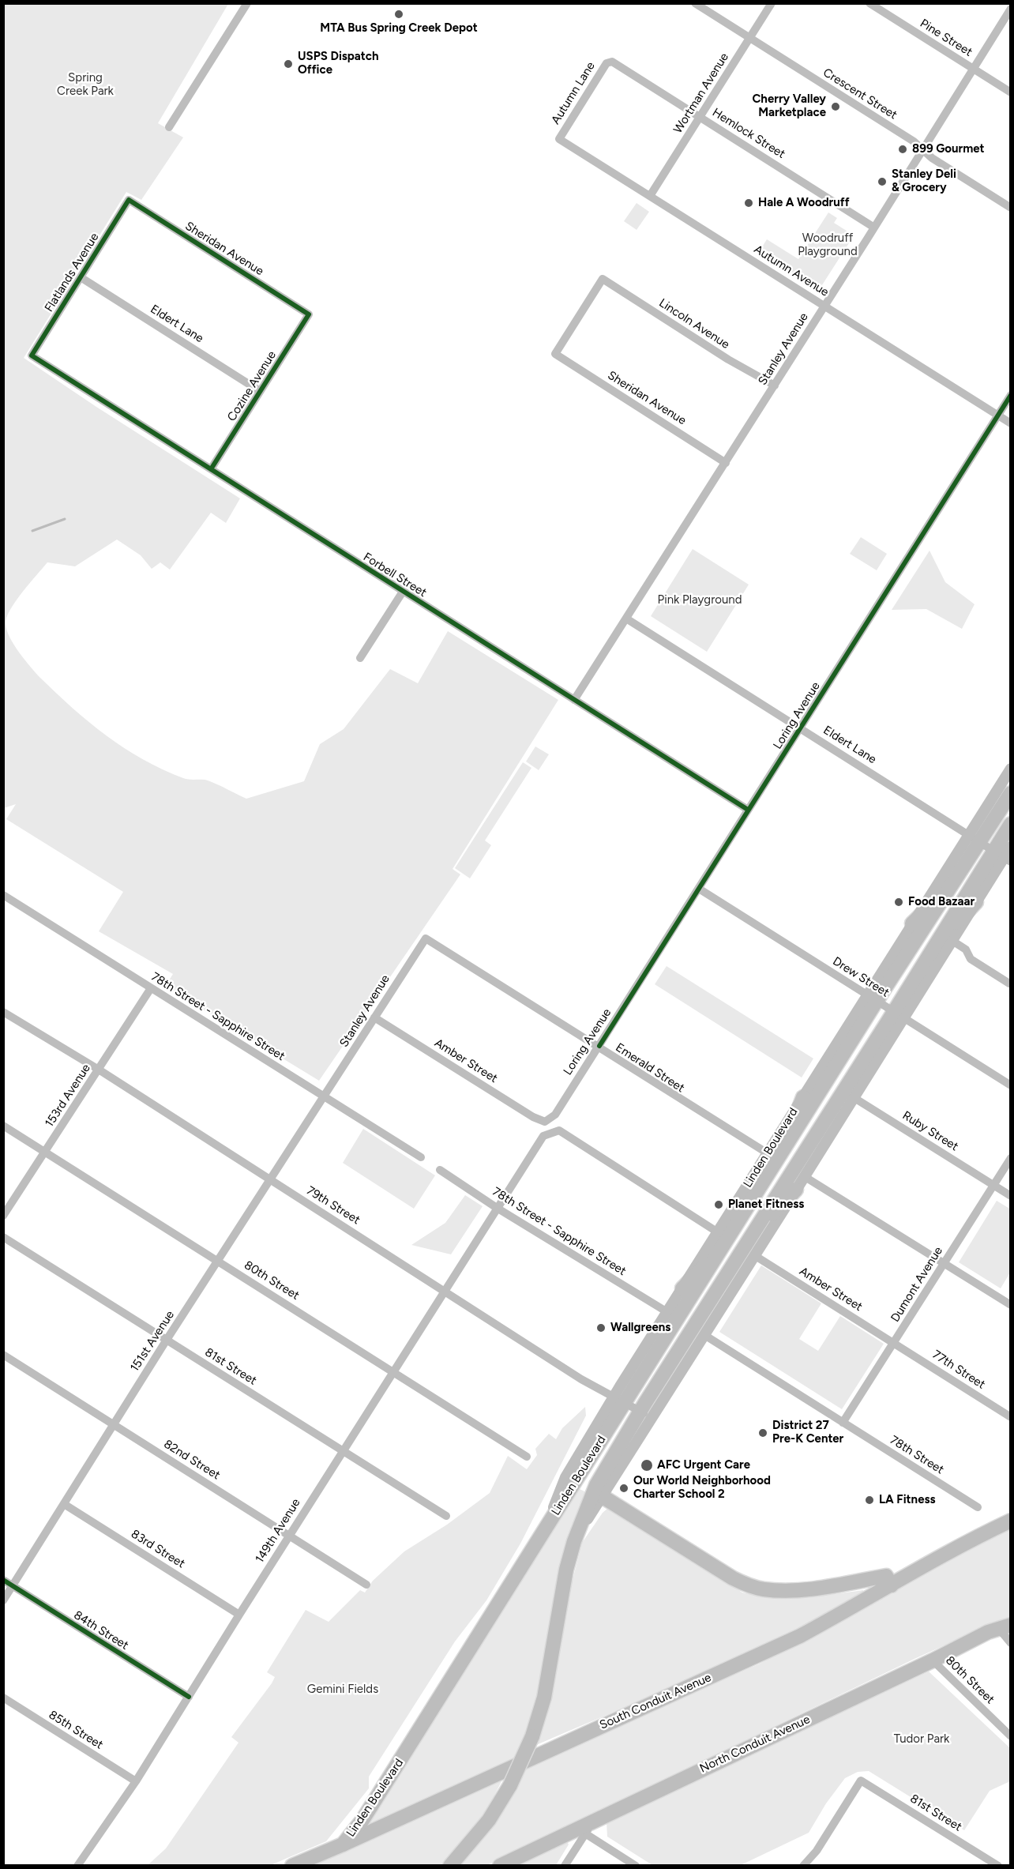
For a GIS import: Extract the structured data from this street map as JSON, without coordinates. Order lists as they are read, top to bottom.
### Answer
{
  "streets": {
    "main road": ["Linden Boulevard", "South Conduit Avenue", "North Conduit Avenue"],
    "street": [
      "Pine Street",
      "Autumn Lane",
      "Wortman Avenue",
      "Crescent Street",
      "Hemlock Street",
      "Sheridan Avenue",
      "Autumn Avenue",
      "Flatlands Avenue",
      "Eldert Lane",
      "Lincoln Avenue",
      "Stanley Avenue",
      "Cozine Avenue",
      "Forbell Street",
      "Loring Avenue",
      "Drew Street",
      "78th Street - Sapphire Street",
      "Amber Street",
      "Emerald Street",
      "153rd Avenue",
      "Ruby Street",
      "79th Street",
      "80th Street",
      "Dumont Avenue",
      "151st Avenue",
      "81st Street",
      "77th Street",
      "78th Street",
      "82nd Street",
      "149th Avenue",
      "83rd Street",
      "84th Street",
      "85th Street"
    ]
  },
  "crossings": [
    ["Pine Street", "Stanley Avenue"],
    ["Autumn Lane", "Hemlock Street"],
    ["Autumn Lane", "Autumn Avenue"],
    ["Wortman Avenue", "Crescent Street"],
    ["Wortman Avenue", "Hemlock Street"],
    ["Wortman Avenue", "Autumn Avenue"],
    ["Crescent Street", "Stanley Avenue"],
    ["Hemlock Street", "Stanley Avenue"],
    ["Sheridan Avenue", "Flatlands Avenue"],
    ["Sheridan Avenue", "Lincoln Avenue"],
    ["Sheridan Avenue", "Stanley Avenue"],
    ["Sheridan Avenue", "Cozine Avenue"],
    ["Autumn Avenue", "Stanley Avenue"],
    ["Autumn Avenue", "Loring Avenue"],
    ["Flatlands Avenue", "Eldert Lane"],
    ["Flatlands Avenue", "Forbell Street"],
    ["Eldert Lane", "Stanley Avenue"],
    ["Eldert Lane", "Cozine Avenue"],
    ["Eldert Lane", "Loring Avenue"],
    ["Eldert Lane", "Linden Boulevard"],
    ["Lincoln Avenue", "Stanley Avenue"],
    ["Stanley Avenue", "Forbell Street"],
    ["Stanley Avenue", "78th Street - Sapphire Street"],
    ["Stanley Avenue", "Amber Street"],
    ["Stanley Avenue", "Emerald Street"],
    ["Stanley Avenue", "151st Avenue"],
    ["Cozine Avenue", "Forbell Street"],
    ["Forbell Street", "Loring Avenue"],
    ["Loring Avenue", "Drew Street"],
    ["Loring Avenue", "Amber Street"],
    ["Loring Avenue", "Emerald Street"],
    ["Drew Street", "Linden Boulevard"],
    ["78th Street - Sapphire Street", "153rd Avenue"],
    ["78th Street - Sapphire Street", "Linden Boulevard"],
    ["78th Street - Sapphire Street", "151st Avenue"],
    ["78th Street - Sapphire Street", "149th Avenue"],
    ["Amber Street", "Linden Boulevard"],
    ["Amber Street", "Dumont Avenue"],
    ["Amber Street", "77th Street"],
    ["Emerald Street", "Linden Boulevard"],
    ["153rd Avenue", "79th Street"],
    ["153rd Avenue", "80th Street"],
    ["Ruby Street", "Linden Boulevard"],
    ["Ruby Street", "Dumont Avenue"],
    ["Linden Boulevard", "79th Street"],
    ["Linden Boulevard", "South Conduit Avenue"],
    ["79th Street", "151st Avenue"],
    ["79th Street", "149th Avenue"],
    ["80th Street", "151st Avenue"],
    ["80th Street", "149th Avenue"],
    ["80th Street", "North Conduit Avenue"],
    ["Dumont Avenue", "77th Street"],
    ["Dumont Avenue", "78th Street"],
    ["151st Avenue", "81st Street"],
    ["151st Avenue", "82nd Street"],
    ["151st Avenue", "83rd Street"],
    ["151st Avenue", "84th Street"],
    ["81st Street", "149th Avenue"],
    ["82nd Street", "149th Avenue"],
    ["149th Avenue", "83rd Street"],
    ["149th Avenue", "84th Street"],
    ["149th Avenue", "85th Street"]
  ],
  "parks": [
    "Spring Creek Park",
    "Woodruff Playground",
    "Pink Playground",
    "Gemini Fields",
    "Tudor Park"
  ],
  "places": [
    "MTA Bus Spring Creek Depot",
    "USPS Dispatch Office",
    "Cherry Valley Marketplace",
    "899 Gourmet",
    "Stanley Deli & Grocery",
    "Hale A Woodruff",
    "Food Bazaar",
    "Planet Fitness",
    "Wallgreens",
    "District 27 Pre-K Center",
    "AFC Urgent Care",
    "Our World Neighborhood Charter School 2",
    "LA Fitness"
  ]
}
